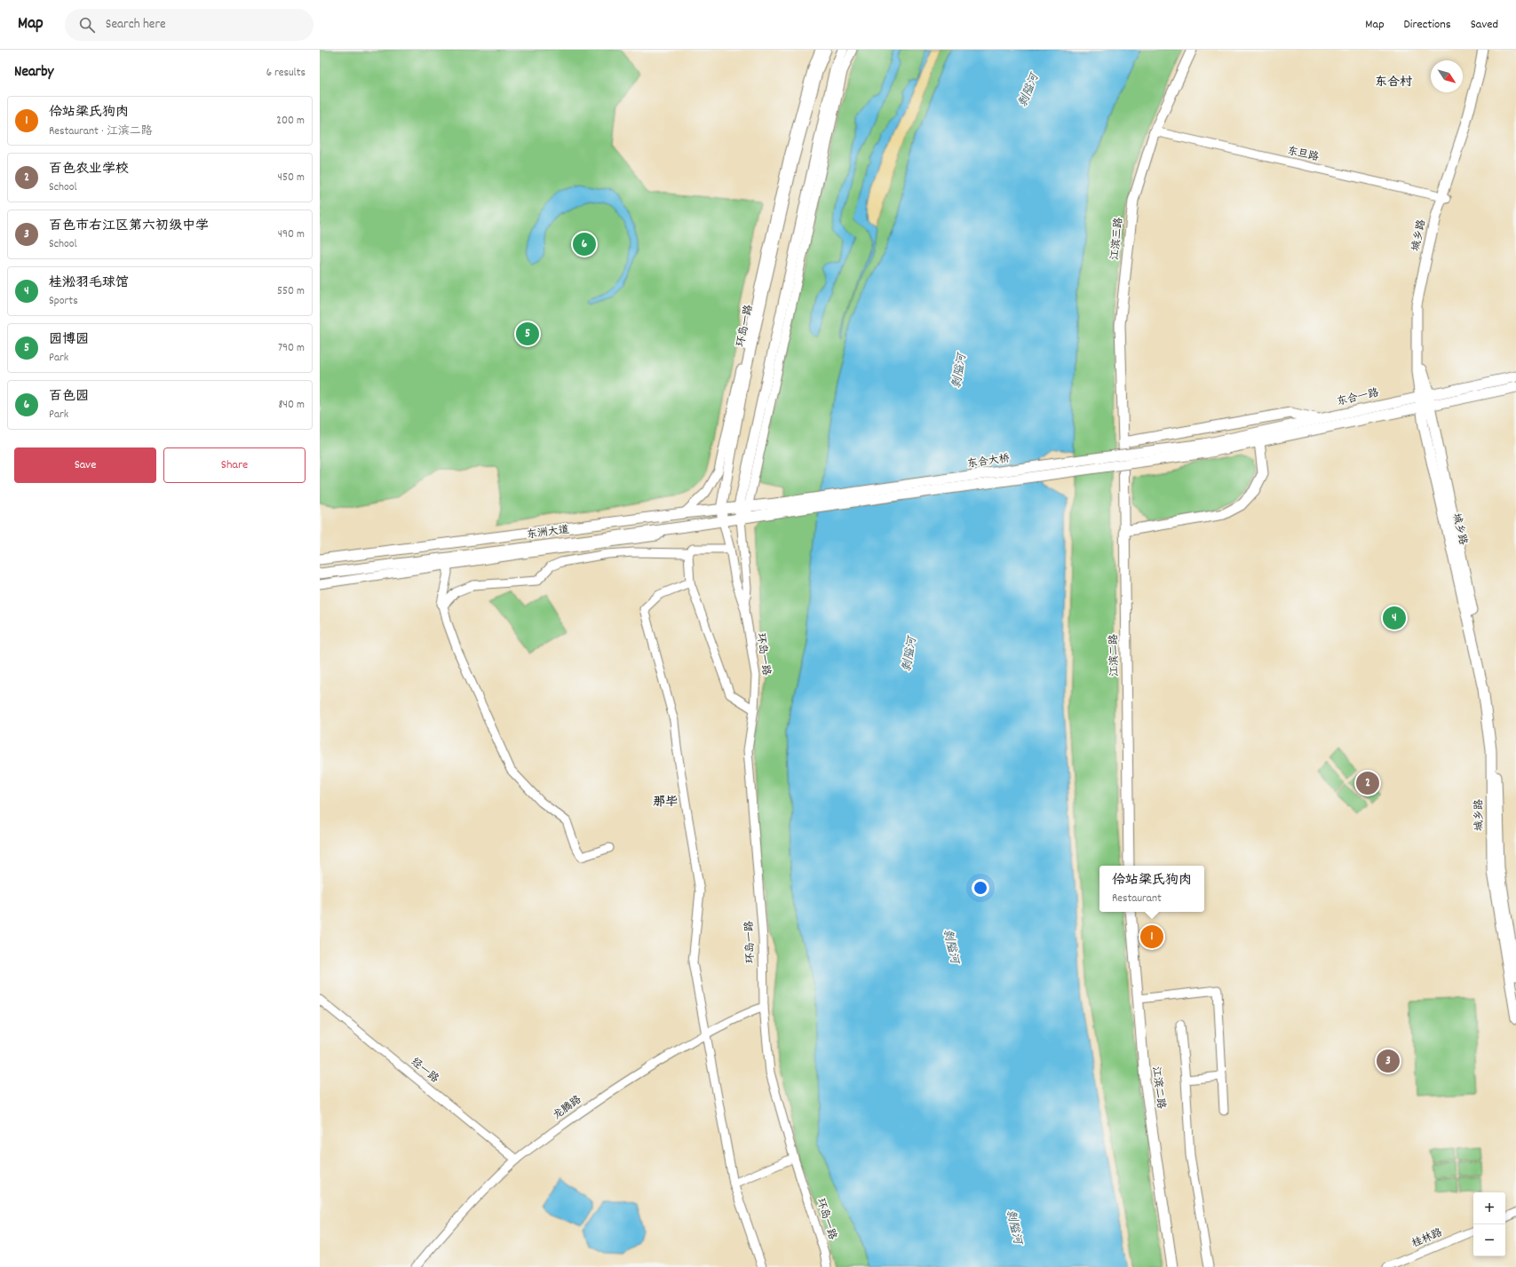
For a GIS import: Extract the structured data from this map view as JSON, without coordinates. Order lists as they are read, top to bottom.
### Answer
{
  "streets": {
    "main road": [
      "城乡路",
      "江滨三路",
      "环岛一路",
      "东合一路",
      "东合大桥",
      "东洲大道",
      "江滨二路"
    ],
    "street": [
      "东旦路",
      "经一路",
      "龙腾路",
      "桂林路"
    ]
  },
  "crossings": [
    ["东旦路", "城乡路"],
    ["东旦路", "江滨三路"],
    ["城乡路", "东合一路"],
    ["江滨三路", "江滨二路"],
    ["环岛一路", "东洲大道"],
    ["环岛一路", "龙腾路"],
    ["东合一路", "东合大桥"],
    ["东合大桥", "东洲大道"],
    ["经一路", "龙腾路"]
  ],
  "districts": ["东合村", "那毕"],
  "water": ["剥隘河"],
  "north": "bottom right",
  "page": {
    "header": "Map",
    "search": "Search here",
    "nav": ["Map", "Directions", "Saved"],
    "heading": ["Nearby", "6 results"],
    "list": [
      {
        "mark": "1",
        "name": "伶站梁氏狗肉",
        "note": "Restaurant · 江滨二路",
        "value": "200 m"
      },
      {
        "mark": "2",
        "name": "百色农业学校",
        "note": "School",
        "value": "450 m"
      },
      {
        "mark": "3",
        "name": "百色市右江区第六初级中学",
        "note": "School",
        "value": "490 m"
      },
      {
        "mark": "4",
        "name": "桂淞羽毛球馆",
        "note": "Sports",
        "value": "550 m"
      },
      {
        "mark": "5",
        "name": "园博园",
        "note": "Park",
        "value": "790 m"
      },
      {
        "mark": "6",
        "name": "百色园",
        "note": "Park",
        "value": "840 m"
      }
    ],
    "pins": [
      "6",
      "5",
      "4",
      "2",
      "1",
      "3"
    ],
    "buttons": ["Save", "Share"],
    "popup": ["伶站梁氏狗肉", "Restaurant"],
    "map_buttons": ["+", "−"]
  }
}
